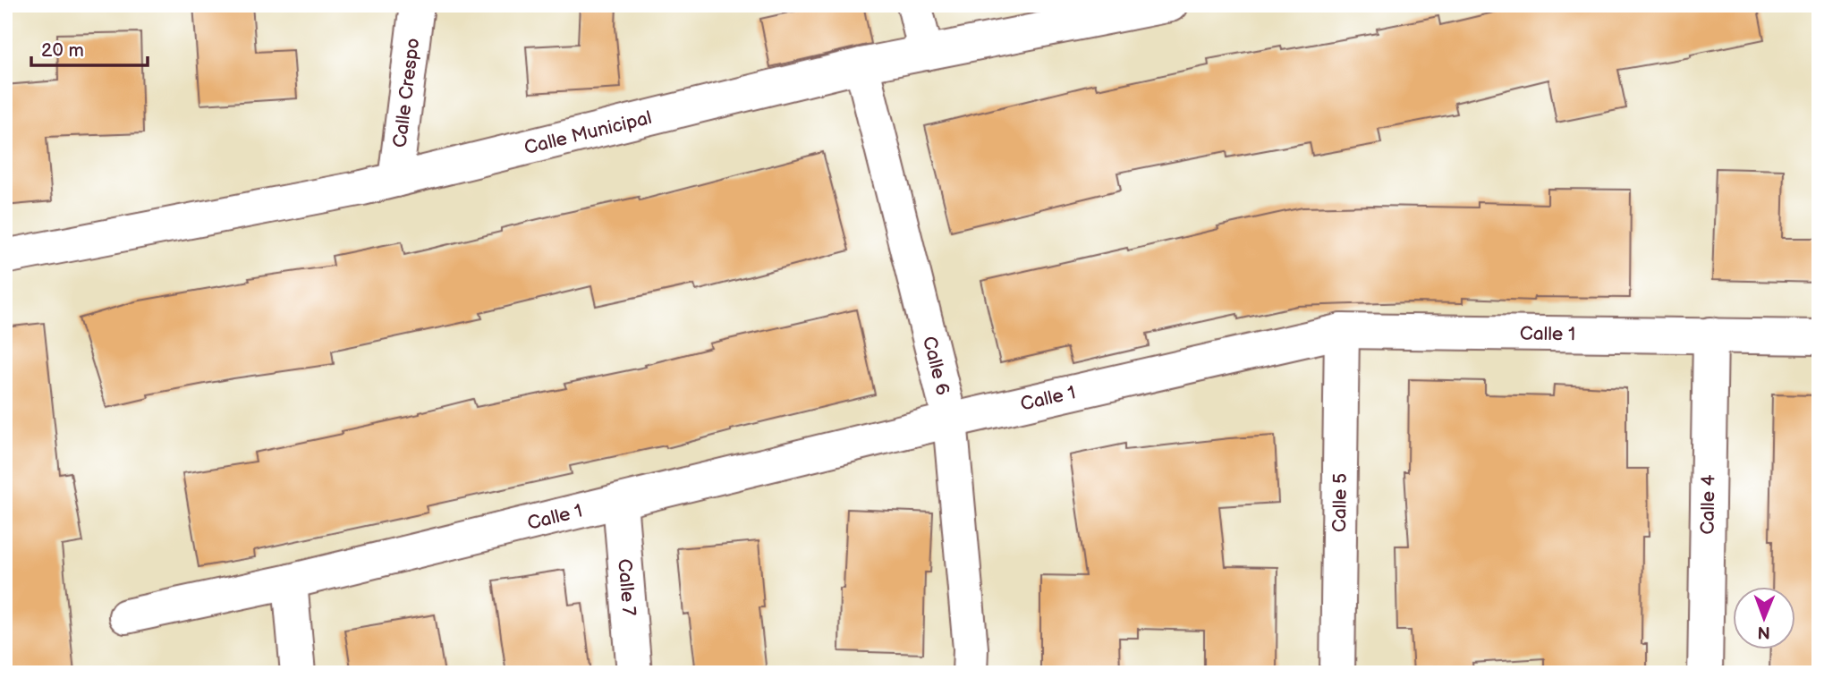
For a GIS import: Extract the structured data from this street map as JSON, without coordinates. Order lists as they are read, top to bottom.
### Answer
{
  "streets": {
    "street": [
      "Calle Crespo",
      "Calle Municipal",
      "Calle 1",
      "Calle 6",
      "Calle 5",
      "Calle 4",
      "Calle 7"
    ]
  },
  "crossings": [
    ["Calle Crespo", "Calle Municipal"],
    ["Calle Municipal", "Calle 6"],
    ["Calle 1", "Calle 6"],
    ["Calle 1", "Calle 5"],
    ["Calle 1", "Calle 4"],
    ["Calle 1", "Calle 7"]
  ],
  "scale_bar": "20 m",
  "north": "bottom"
}
